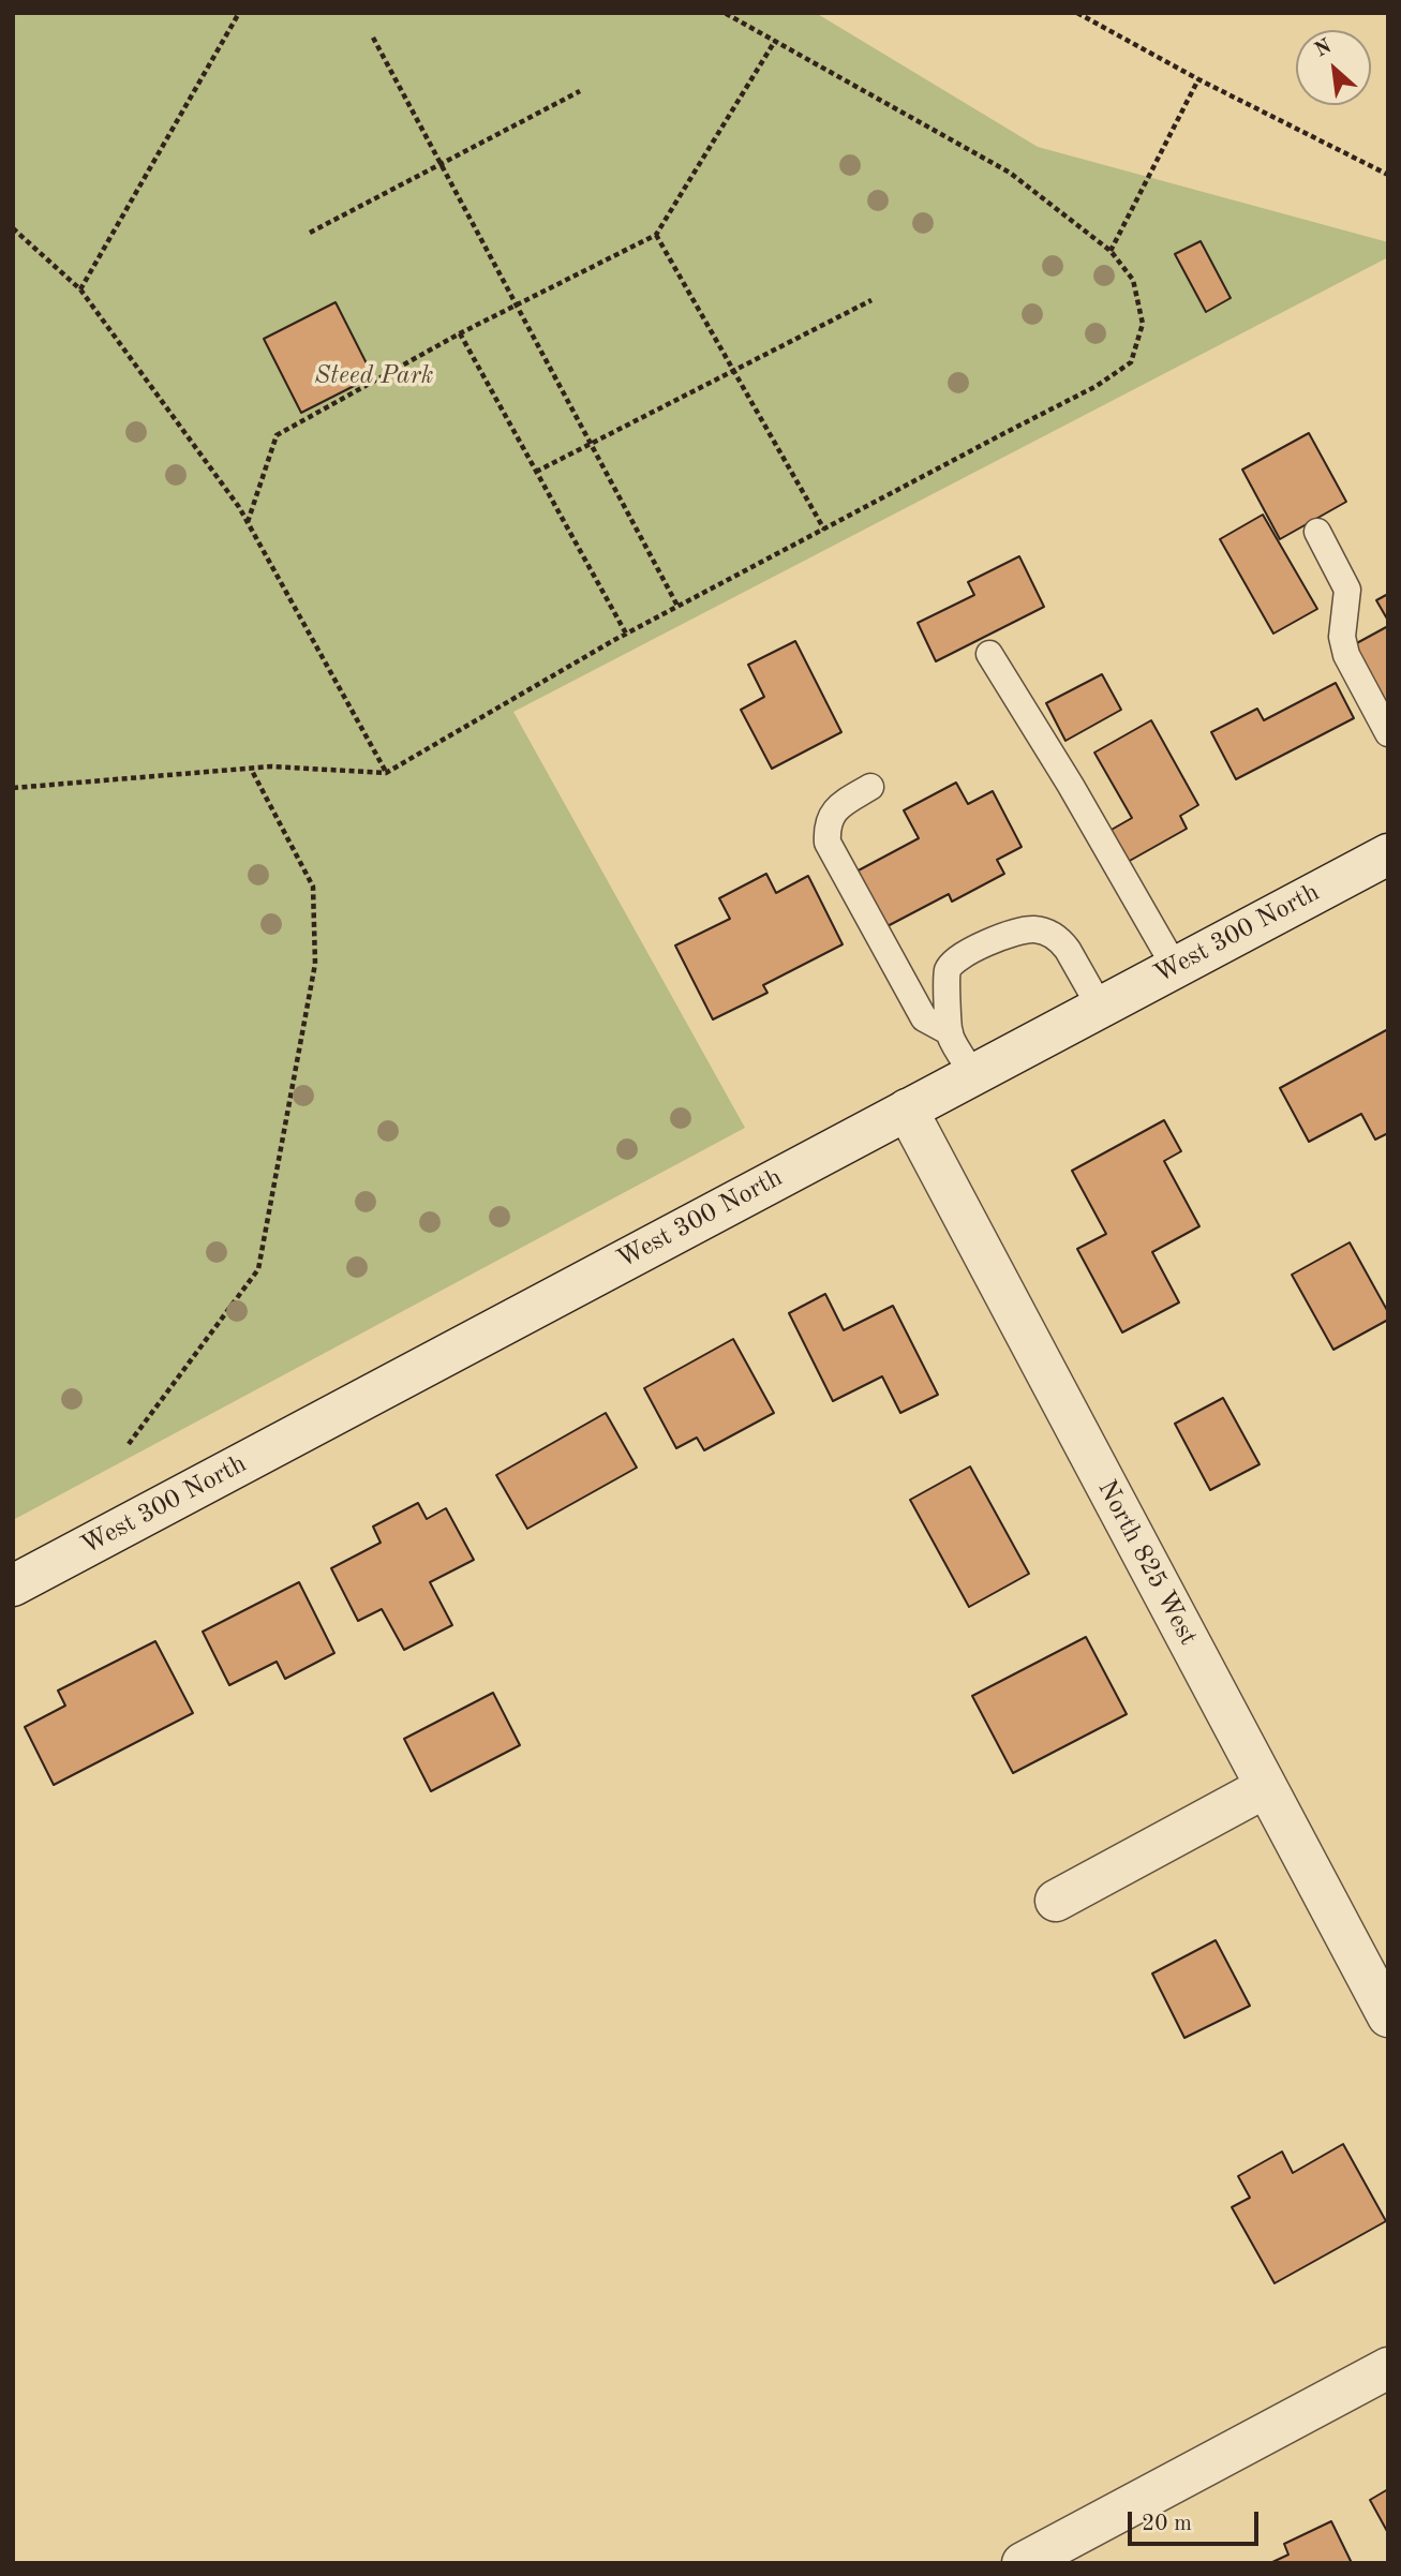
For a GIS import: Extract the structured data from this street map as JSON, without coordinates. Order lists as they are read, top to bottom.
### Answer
{
  "streets": {
    "street": ["West 300 North", "North 825 West"]
  },
  "crossings": [
    ["West 300 North", "North 825 West"]
  ],
  "parks": ["Steed Park"],
  "scale_bar": "20 m",
  "north": "top left"
}
